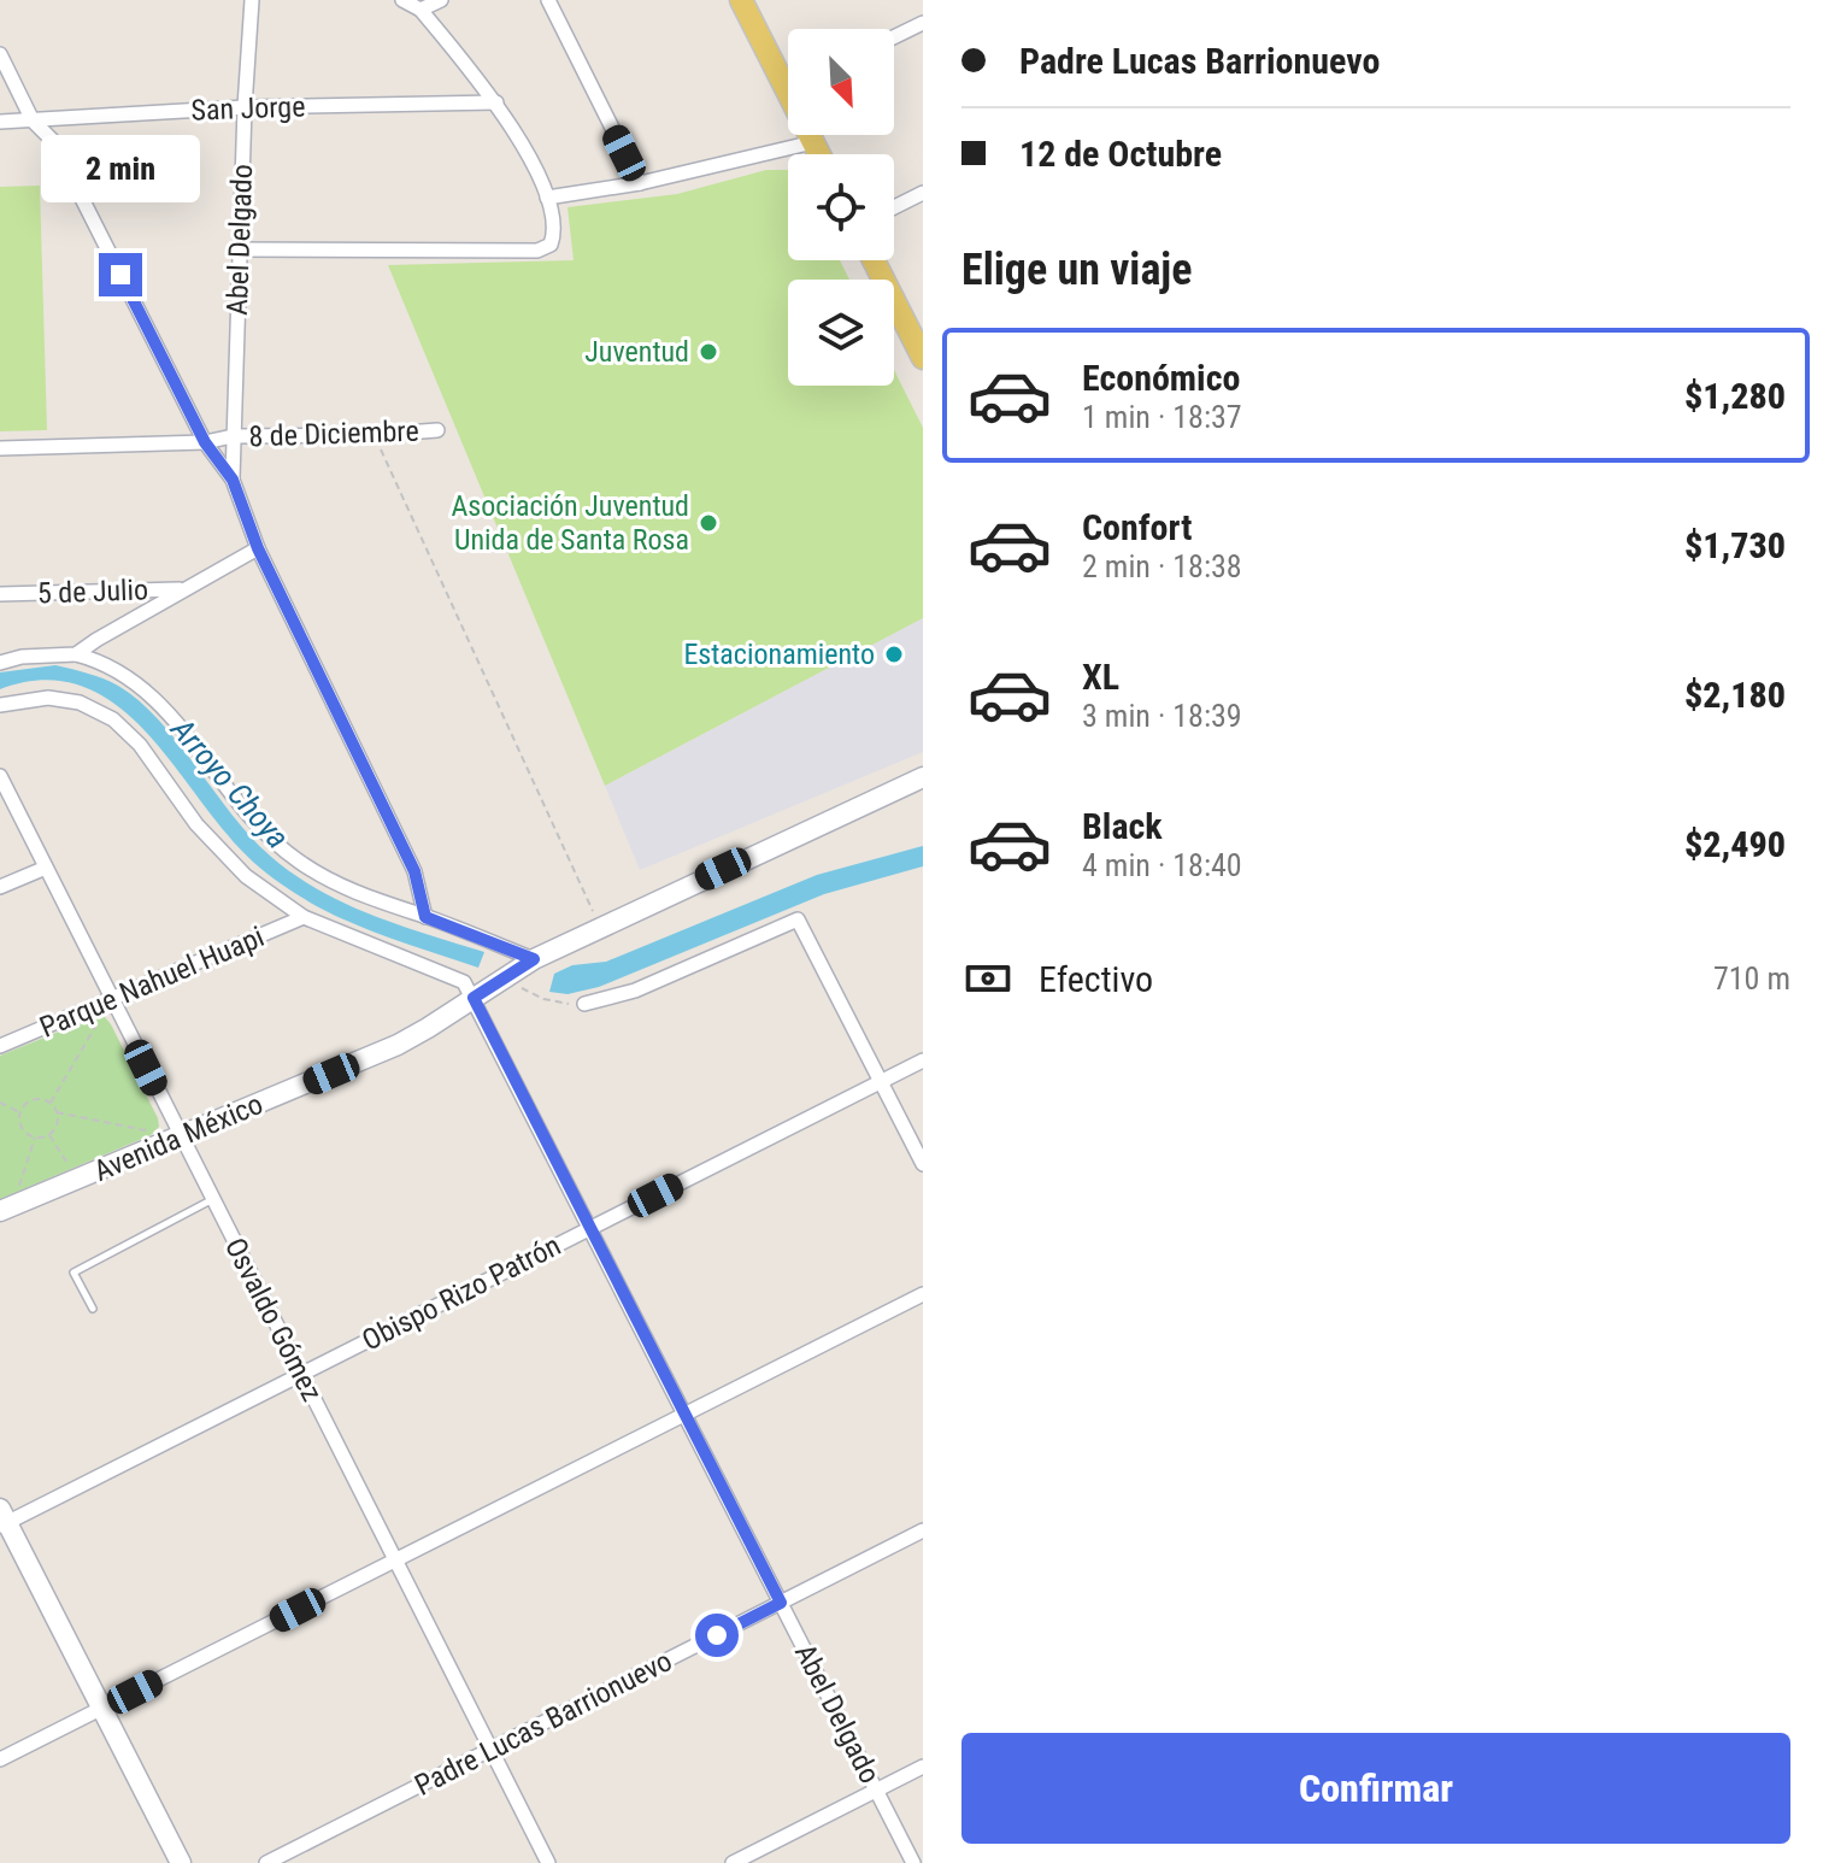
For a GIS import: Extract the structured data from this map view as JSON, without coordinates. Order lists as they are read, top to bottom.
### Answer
{
  "streets": {
    "main road": ["Avenida México"],
    "street": [
      "San Jorge",
      "Abel Delgado",
      "8 de Diciembre",
      "5 de Julio",
      "Parque Nahuel Huapi",
      "Obispo Rizo Patrón",
      "Osvaldo Gómez",
      "Padre Lucas Barrionuevo"
    ]
  },
  "crossings": [
    ["San Jorge", "Abel Delgado"],
    ["Abel Delgado", "8 de Diciembre"],
    ["Abel Delgado", "Avenida México"],
    ["Abel Delgado", "Obispo Rizo Patrón"],
    ["Abel Delgado", "Padre Lucas Barrionuevo"],
    ["Parque Nahuel Huapi", "Osvaldo Gómez"],
    ["Avenida México", "Osvaldo Gómez"],
    ["Obispo Rizo Patrón", "Osvaldo Gómez"],
    ["Osvaldo Gómez", "Padre Lucas Barrionuevo"]
  ],
  "water": ["Arroyo Choya"],
  "places": ["Juventud", "Asociación Juventud Unida de Santa Rosa", "Estacionamiento"],
  "north": "bottom right",
  "page": {
    "banner": ["Padre Lucas Barrionuevo", "12 de Octubre"],
    "bubble": "2 min",
    "heading": "Elige un viaje",
    "list": [
      {
        "name": "Económico",
        "note": "1 min · 18:37",
        "value": "$1,280"
      },
      {
        "name": "Confort",
        "note": "2 min · 18:38",
        "value": "$1,730"
      },
      {
        "name": "XL",
        "note": "3 min · 18:39",
        "value": "$2,180"
      },
      {
        "name": "Black",
        "note": "4 min · 18:40",
        "value": "$2,490"
      }
    ],
    "pay": ["Efectivo", "710 m"],
    "buttons": "Confirmar"
  }
}
